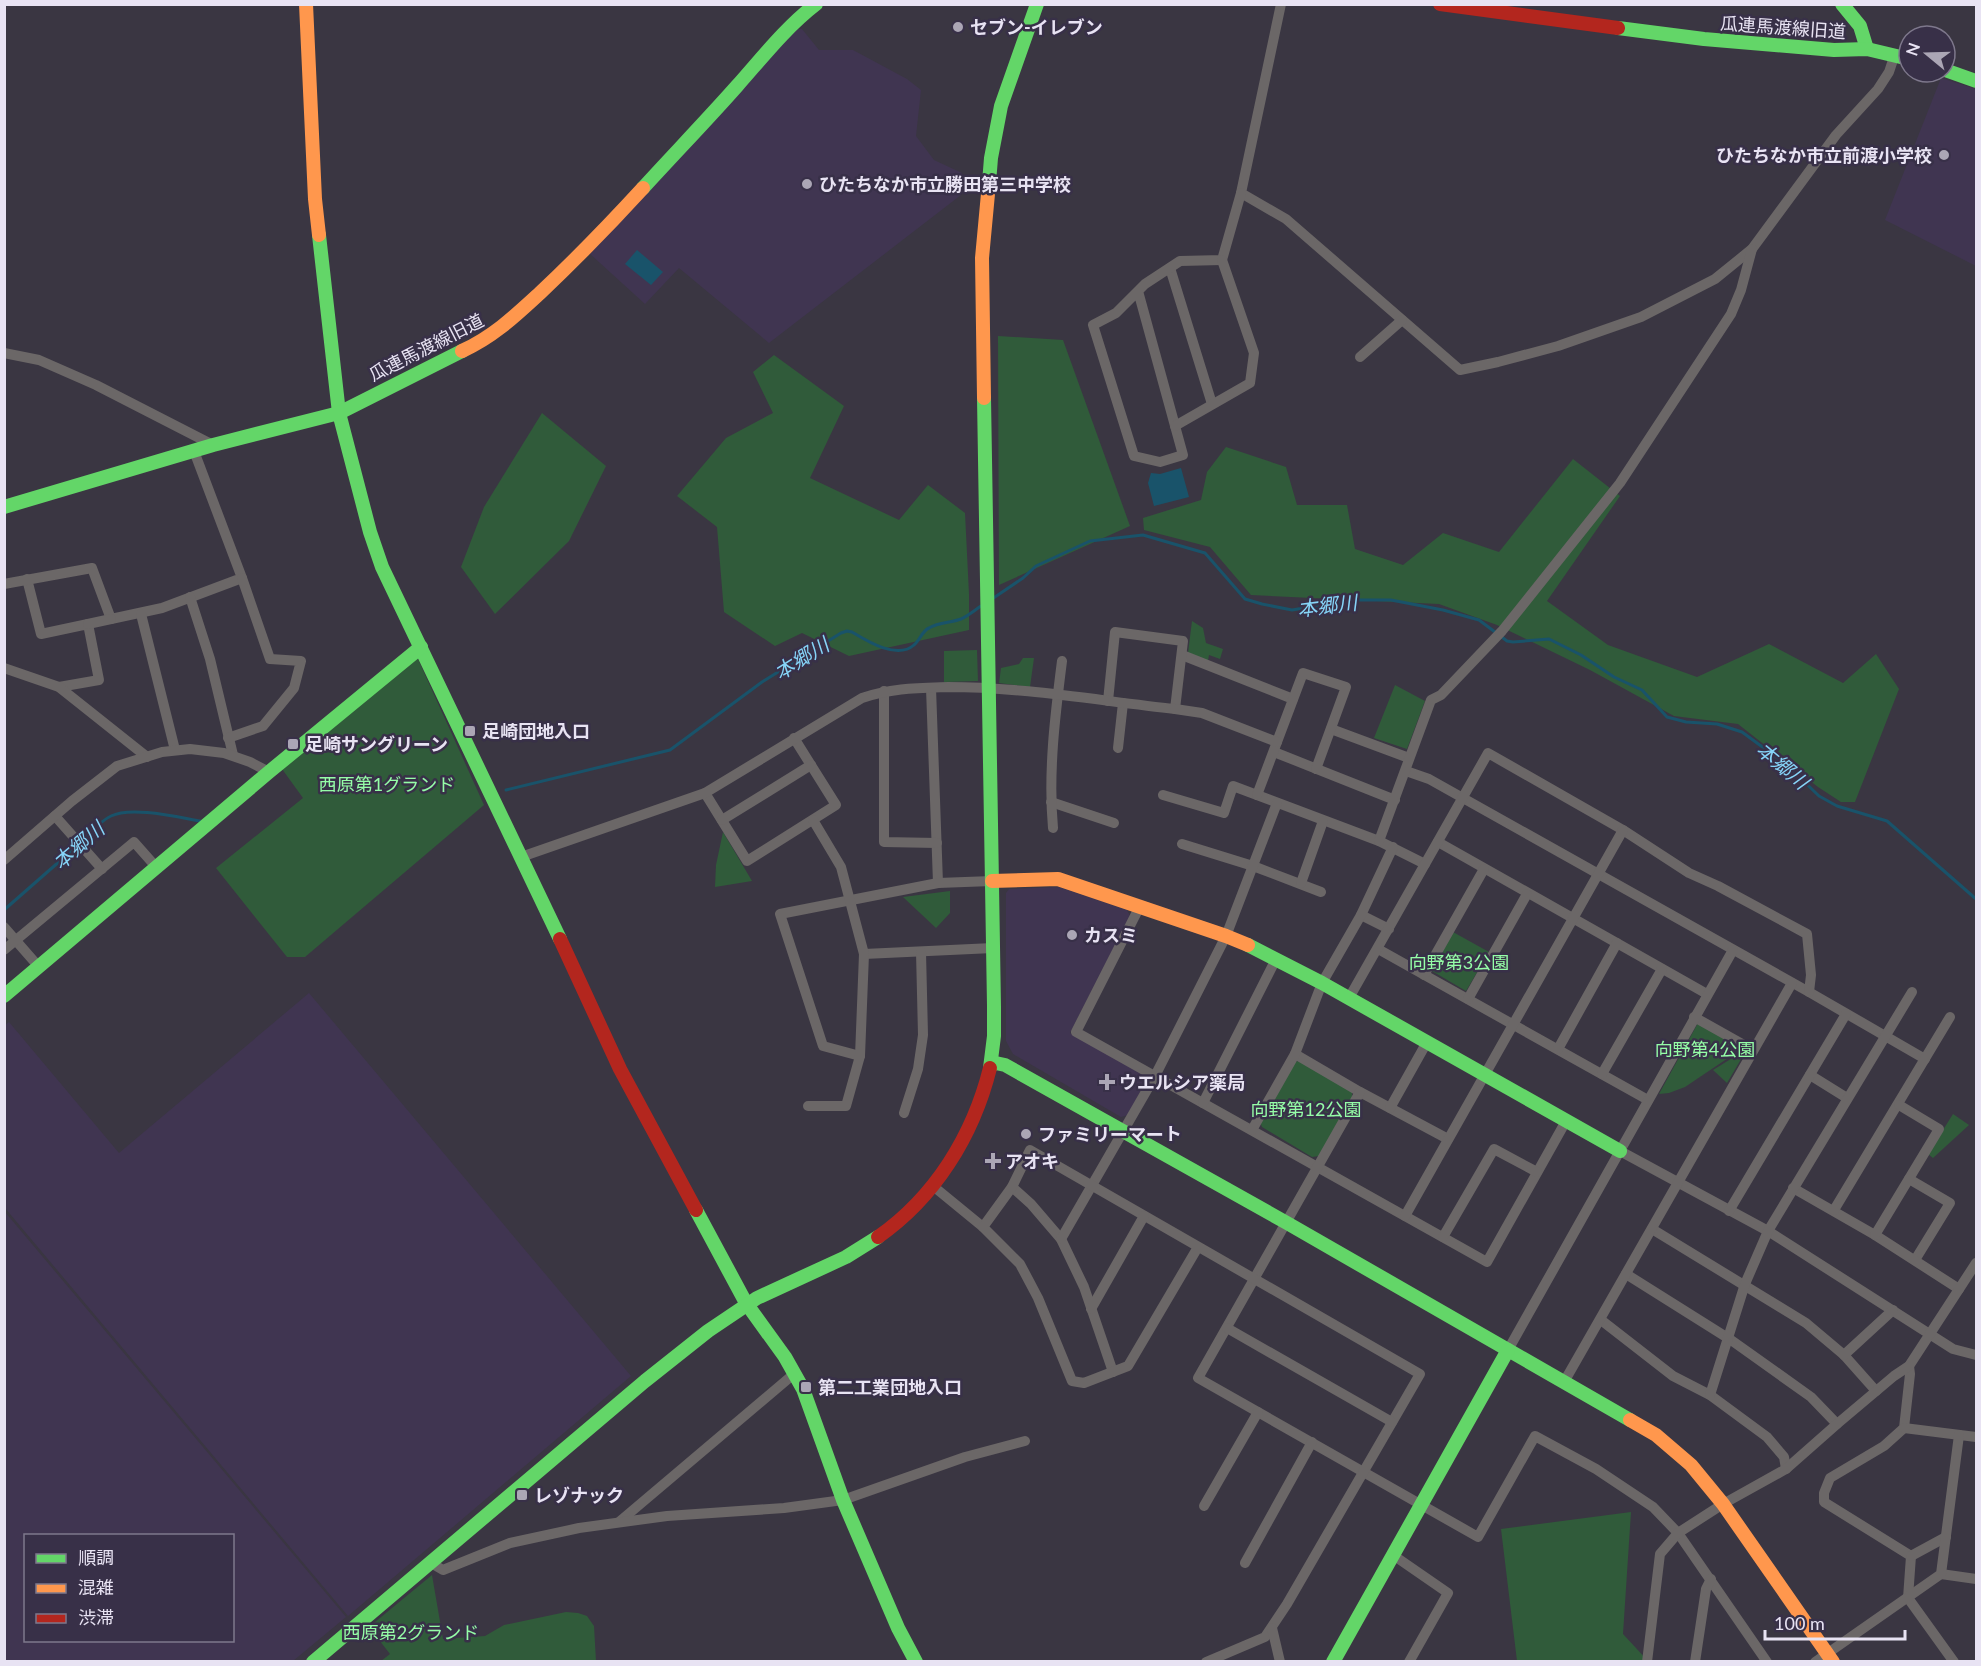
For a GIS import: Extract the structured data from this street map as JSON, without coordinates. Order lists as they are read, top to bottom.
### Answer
{
  "streets": {
    "street": ["瓜連馬渡線旧道"]
  },
  "water": ["本郷川"],
  "parks": [
    "西原第1グランド",
    "向野第3公園",
    "向野第4公園",
    "向野第12公園",
    "西原第2グランド"
  ],
  "places": {
    "other": [
      "セブン-イレブン",
      "ひたちなか市立前渡小学校",
      "ひたちなか市立勝田第三中学校",
      "カスミ",
      "ファミリーマート"
    ],
    "transit": [
      "足崎団地入口",
      "足崎サングリーン",
      "第二工業団地入口",
      "レゾナック"
    ],
    "health": ["ウエルシア薬局", "アオキ"]
  },
  "legend": ["順調", "混雑", "渋滞"],
  "scale_bar": "100 m",
  "north": "left"
}
